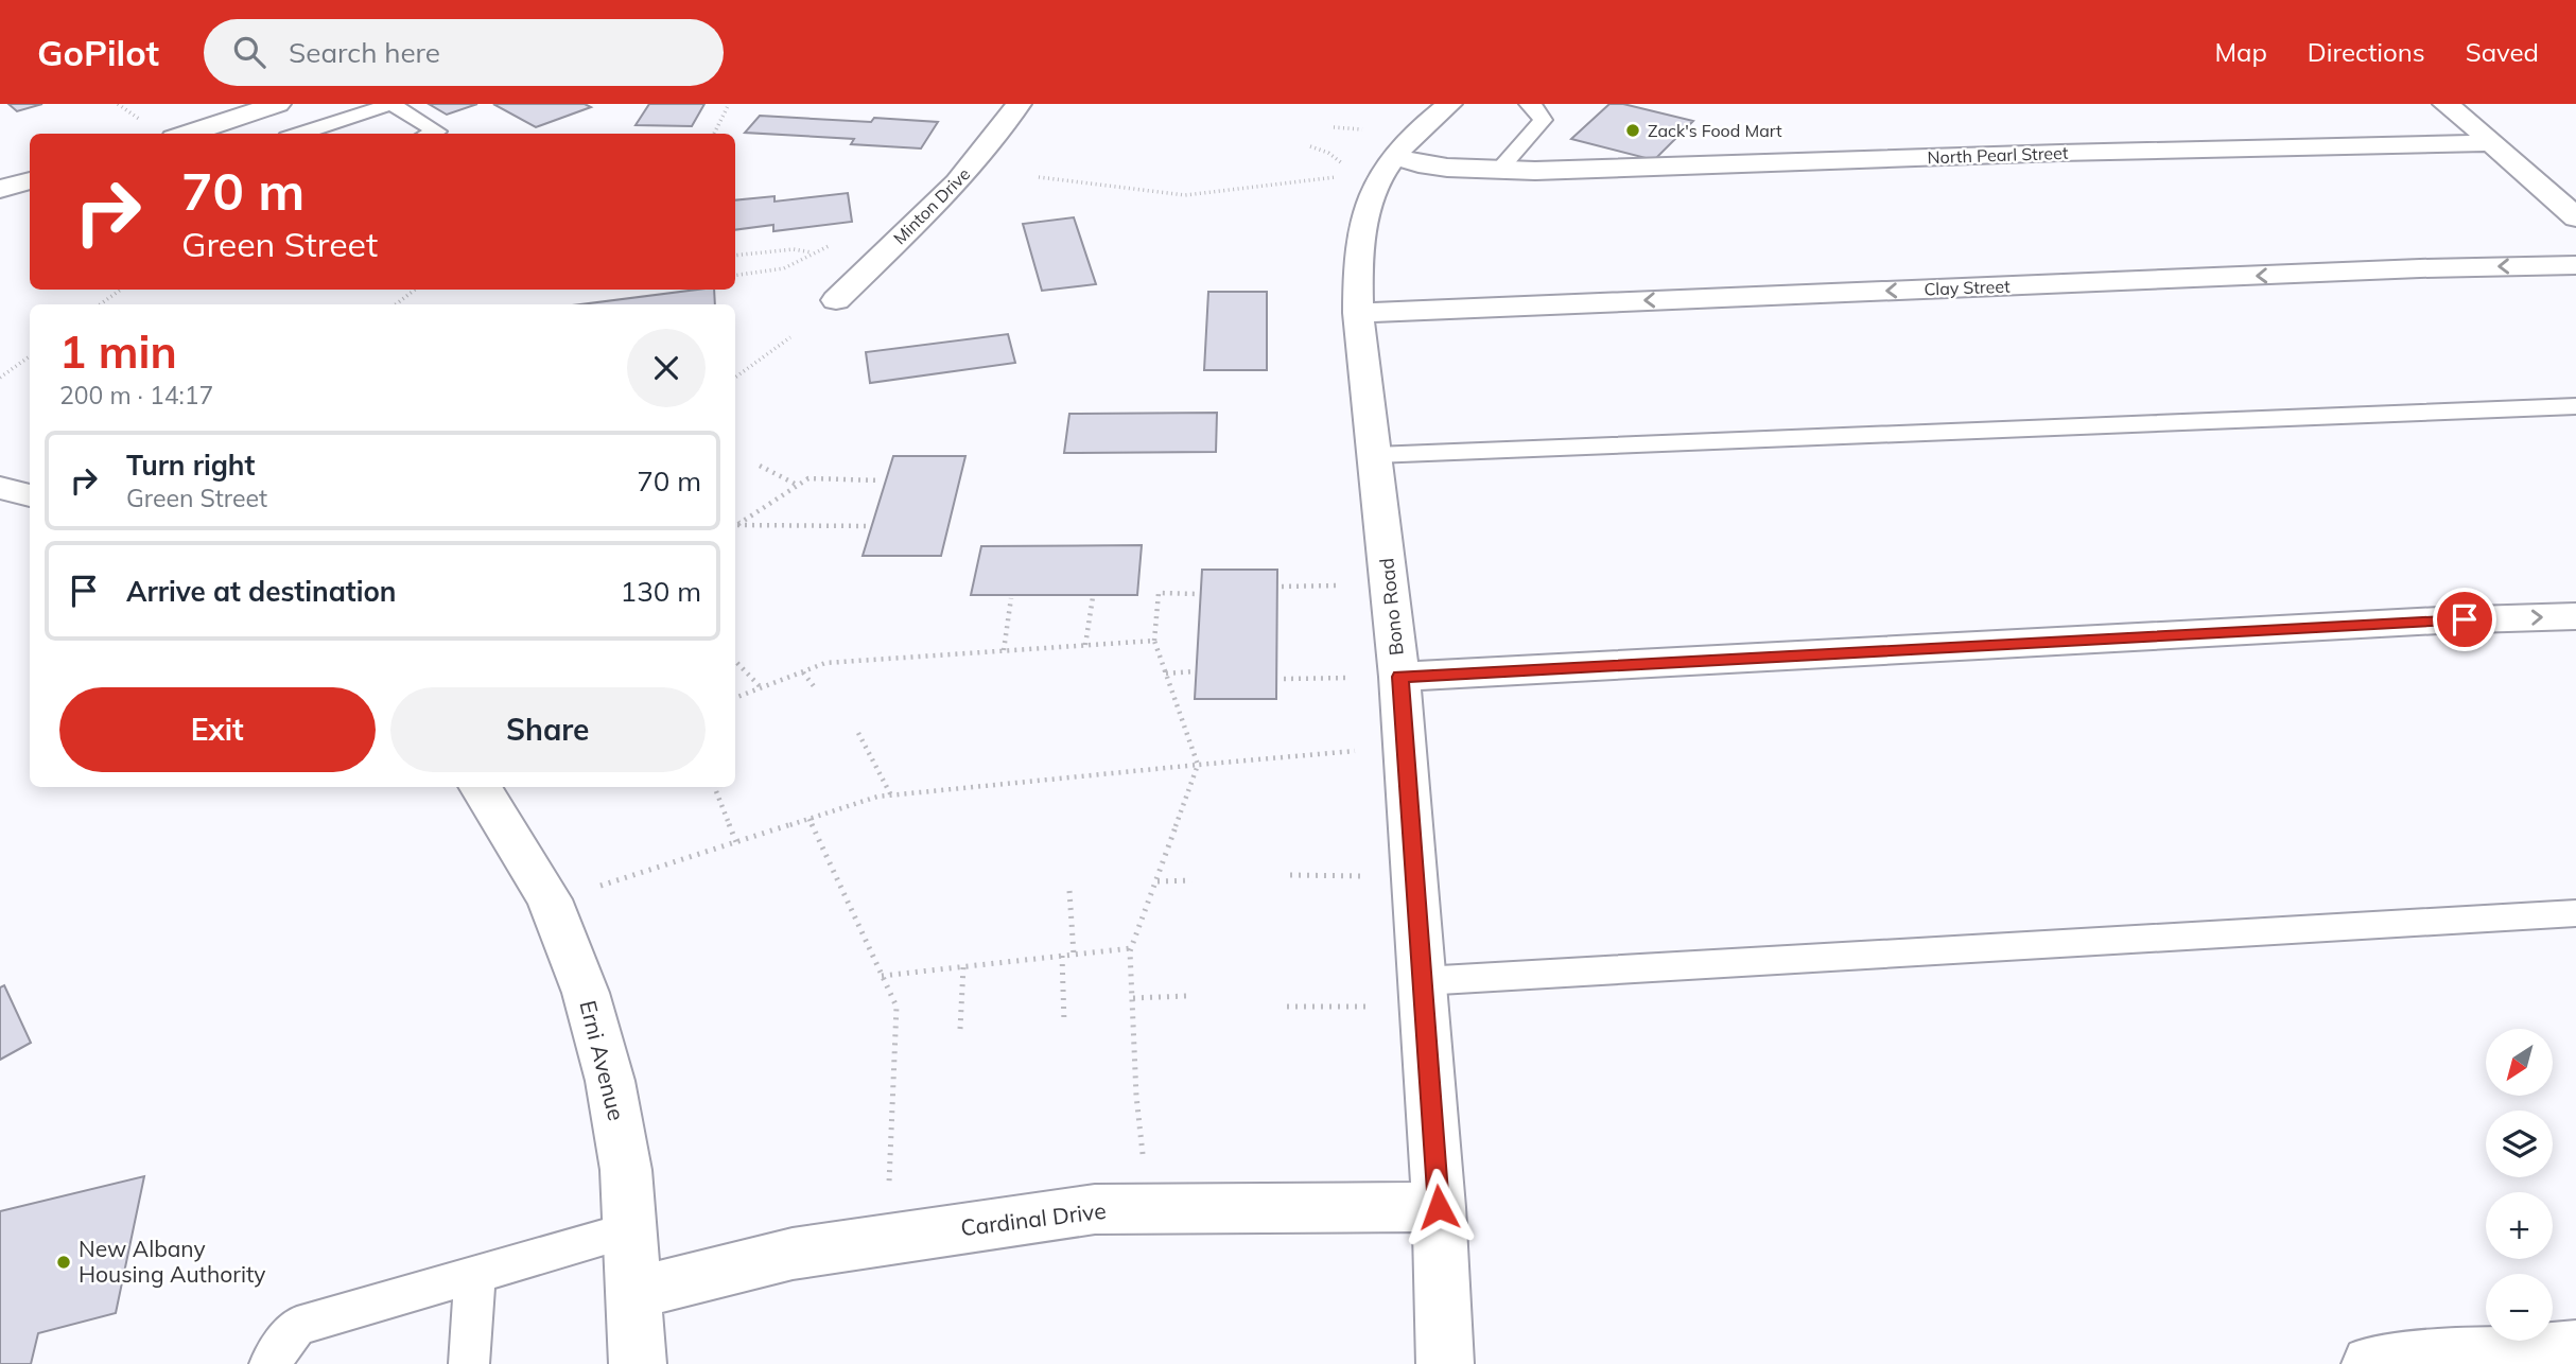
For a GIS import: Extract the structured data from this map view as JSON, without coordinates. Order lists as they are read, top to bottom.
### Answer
{
  "streets": {
    "street": [
      "North Pearl Street",
      "Minton Drive",
      "Clay Street",
      "Bono Road",
      "Erni Avenue",
      "Cardinal Drive"
    ]
  },
  "crossings": [
    ["North Pearl Street", "Bono Road"],
    ["Clay Street", "Bono Road"],
    ["Bono Road", "Cardinal Drive"],
    ["Erni Avenue", "Cardinal Drive"]
  ],
  "places": ["Zack's Food Mart", "New Albany Housing Authority"],
  "north": "bottom left",
  "page": {
    "header": "GoPilot",
    "search": "Search here",
    "nav": ["Map", "Directions", "Saved"],
    "turn": ["70 m", "Green Street"],
    "heading": ["1 min", "200 m · 14:17"],
    "list": [
      {
        "name": "Turn right",
        "note": "Green Street",
        "value": "70 m"
      },
      {
        "name": "Arrive at destination",
        "value": "130 m"
      }
    ],
    "buttons": ["Exit", "Share"],
    "map_buttons": ["+", "−"]
  }
}
